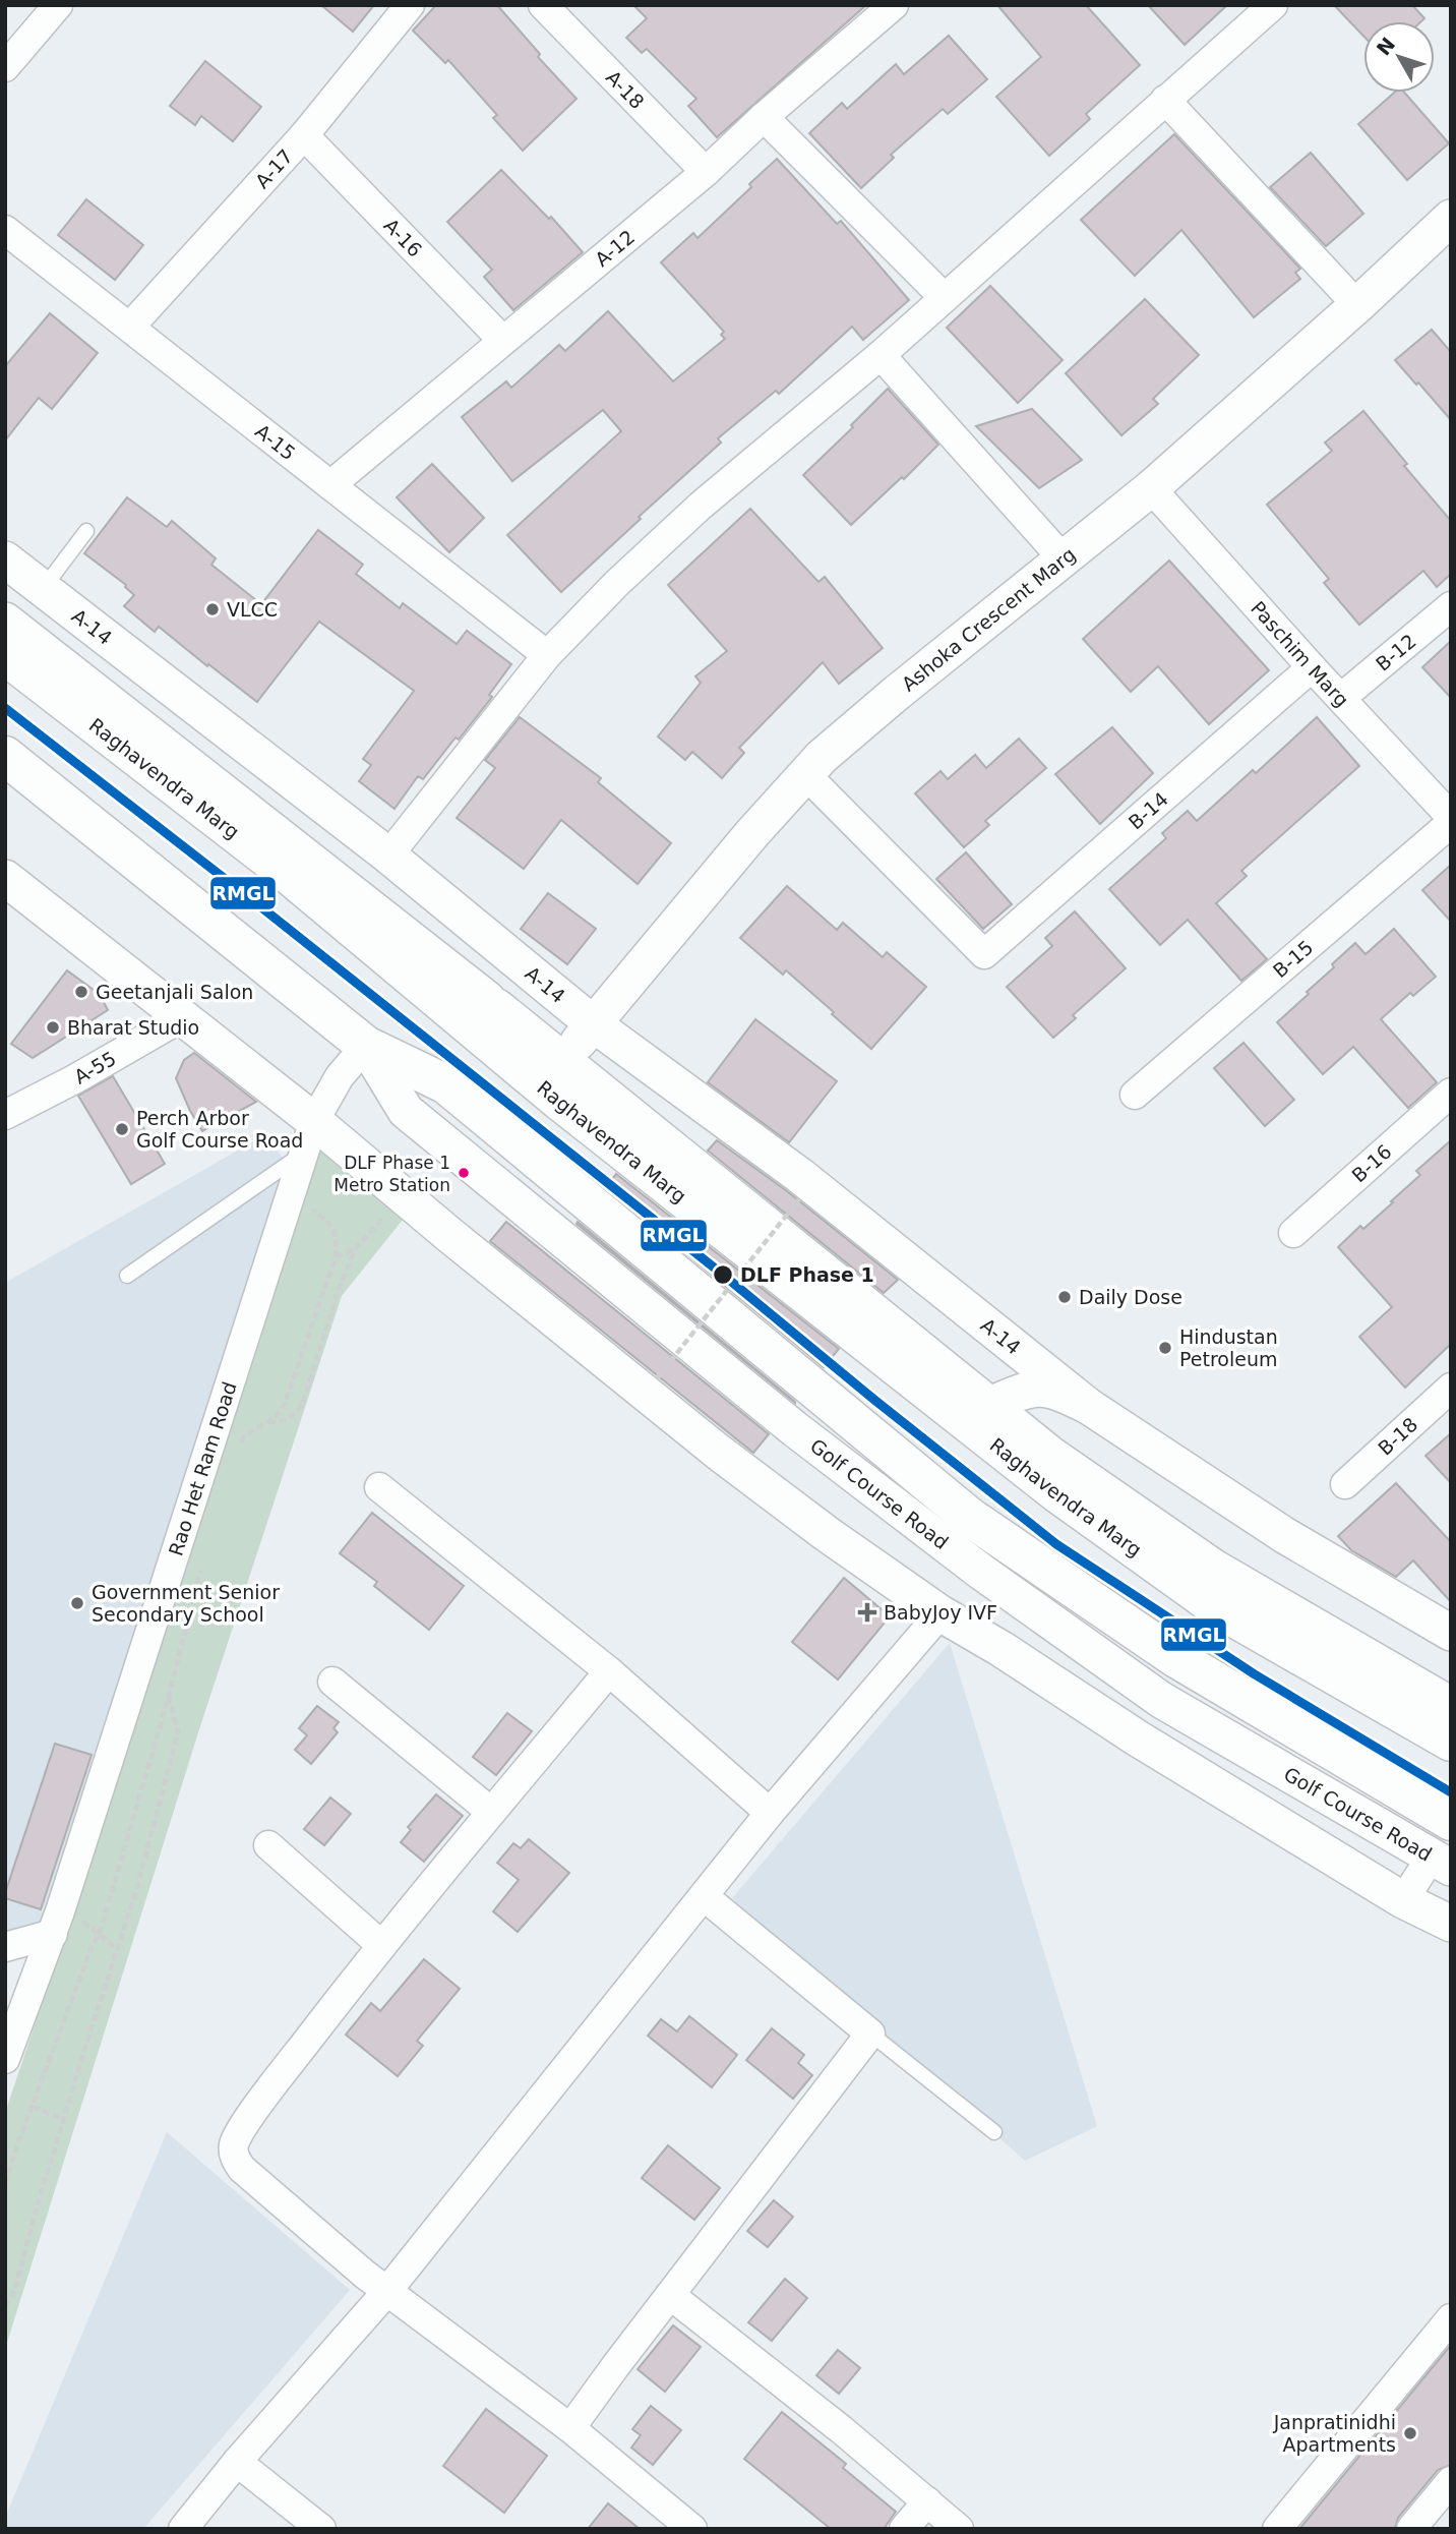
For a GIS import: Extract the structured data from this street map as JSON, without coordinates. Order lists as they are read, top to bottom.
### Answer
{
  "streets": {
    "main road": ["Raghavendra Marg"],
    "street": [
      "A-18",
      "A-17",
      "A-16",
      "A-12",
      "A-15",
      "Ashoka Crescent Marg",
      "A-14",
      "B-12",
      "Paschim Marg",
      "B-14",
      "B-15",
      "A-55",
      "B-16",
      "B-18",
      "Rao Het Ram Road",
      "Golf Course Road"
    ]
  },
  "crossings": [
    ["A-18", "A-12"],
    ["A-17", "A-16"],
    ["A-17", "A-15"],
    ["A-16", "A-12"],
    ["A-12", "A-15"],
    ["Ashoka Crescent Marg", "A-14"],
    ["Ashoka Crescent Marg", "Paschim Marg"],
    ["Ashoka Crescent Marg", "B-14"],
    ["B-12", "Paschim Marg"],
    ["Paschim Marg", "B-14"],
    ["Rao Het Ram Road", "Golf Course Road"]
  ],
  "places": {
    "other": [
      "VLCC",
      "Geetanjali Salon",
      "Bharat Studio",
      "Perch Arbor Golf Course Road",
      "DLF Phase 1 Metro Station",
      "DLF Phase 1",
      "Daily Dose",
      "Hindustan Petroleum",
      "Government Senior Secondary School",
      "Janpratinidhi Apartments"
    ],
    "health": ["BabyJoy IVF"]
  },
  "lines": ["transit line RMGL"],
  "north": "top left"
}
